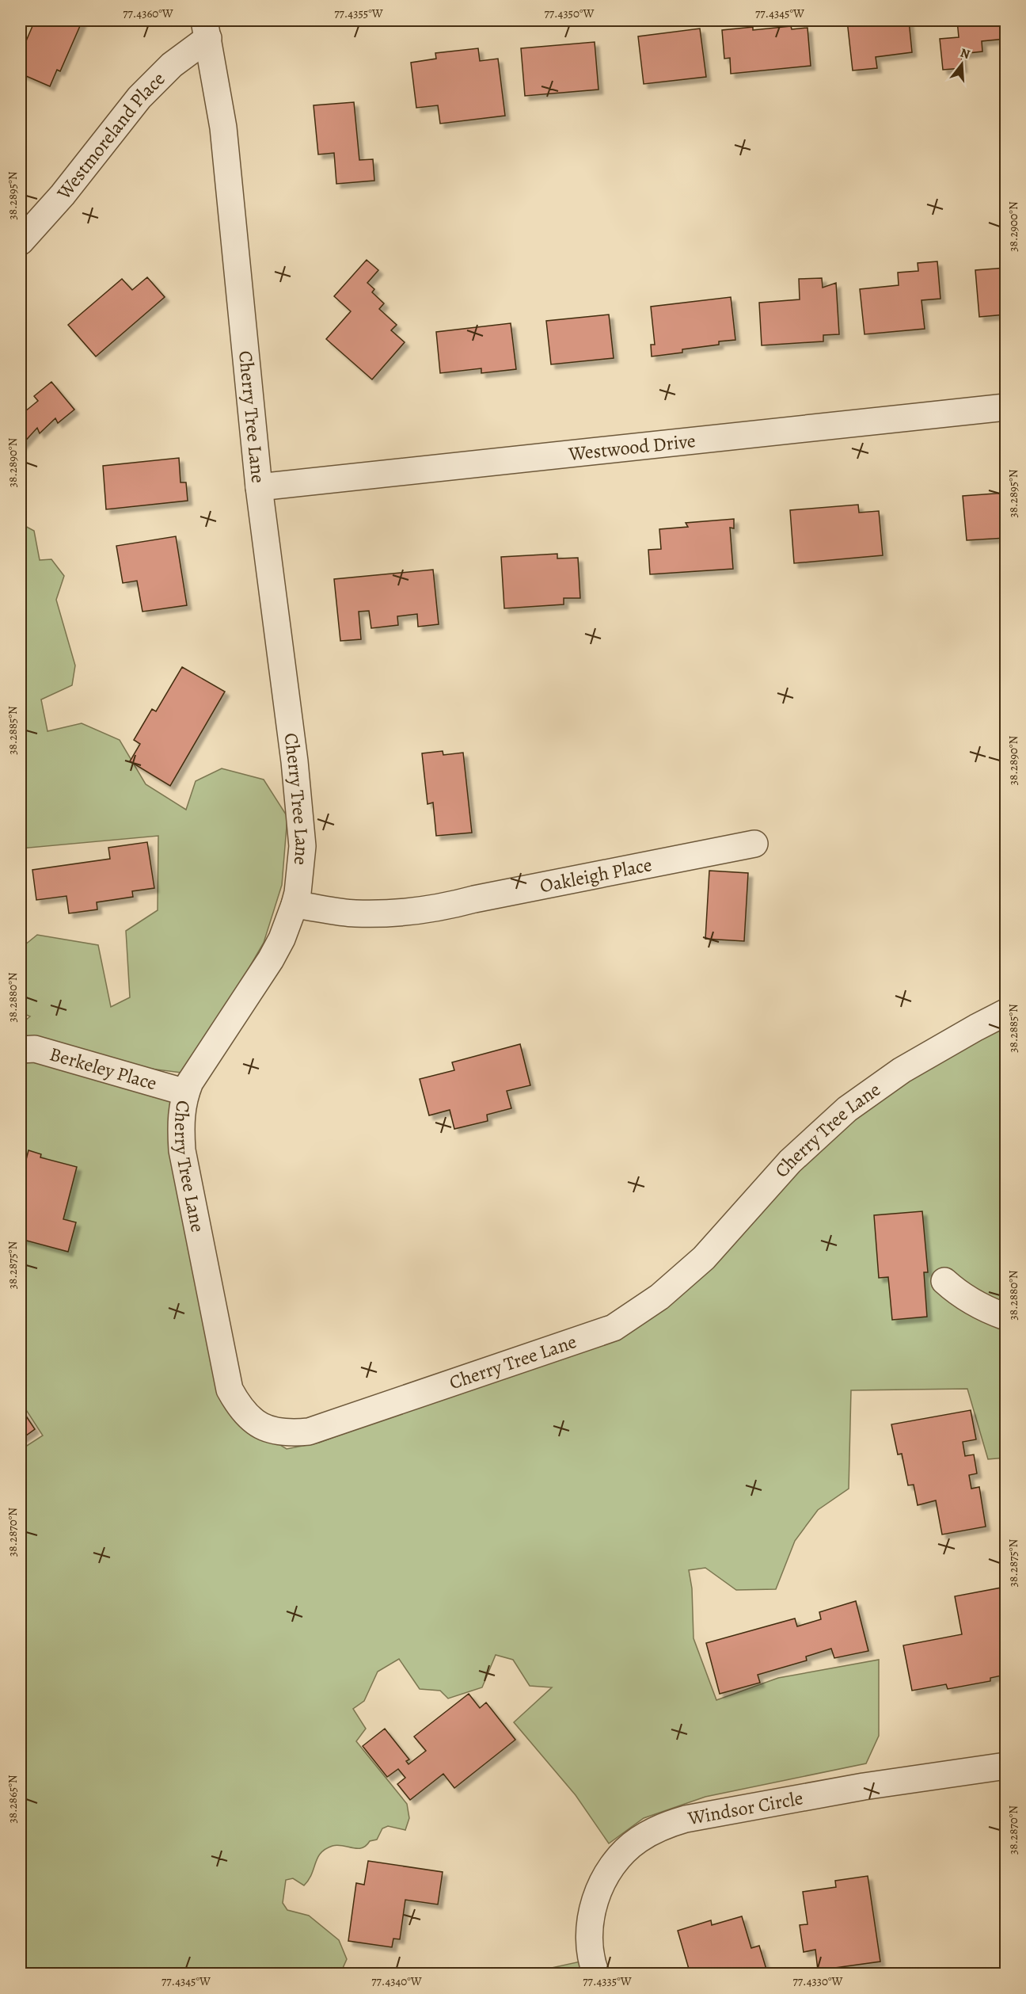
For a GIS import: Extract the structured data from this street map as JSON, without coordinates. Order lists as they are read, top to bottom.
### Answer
{
  "streets": {
    "street": [
      "Westmoreland Place",
      "Cherry Tree Lane",
      "Westwood Drive",
      "Oakleigh Place",
      "Berkeley Place",
      "Windsor Circle"
    ]
  },
  "crossings": [
    ["Westmoreland Place", "Cherry Tree Lane"],
    ["Cherry Tree Lane", "Westwood Drive"],
    ["Cherry Tree Lane", "Oakleigh Place"],
    ["Cherry Tree Lane", "Berkeley Place"]
  ],
  "north": "top",
  "coordinates": [
    "77.4360°W",
    "77.4355°W",
    "77.4350°W",
    "77.4345°W",
    "38.2895°N",
    "38.2900°N",
    "38.2890°N",
    "38.2885°N",
    "38.2880°N",
    "38.2875°N",
    "38.2870°N",
    "38.2865°N",
    "77.4340°W",
    "77.4335°W",
    "77.4330°W"
  ]
}
